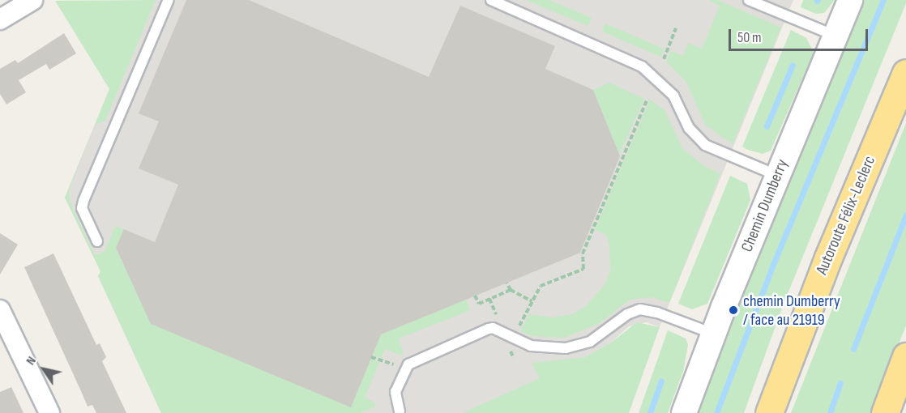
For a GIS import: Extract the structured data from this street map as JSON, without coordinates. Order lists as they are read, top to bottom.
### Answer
{
  "streets": {
    "highway": ["Autoroute Félix-Leclerc"],
    "street": ["Chemin Dumberry"]
  },
  "places": ["chemin Dumberry / face au 21919"],
  "scale_bar": "50 m",
  "north": "top left"
}
